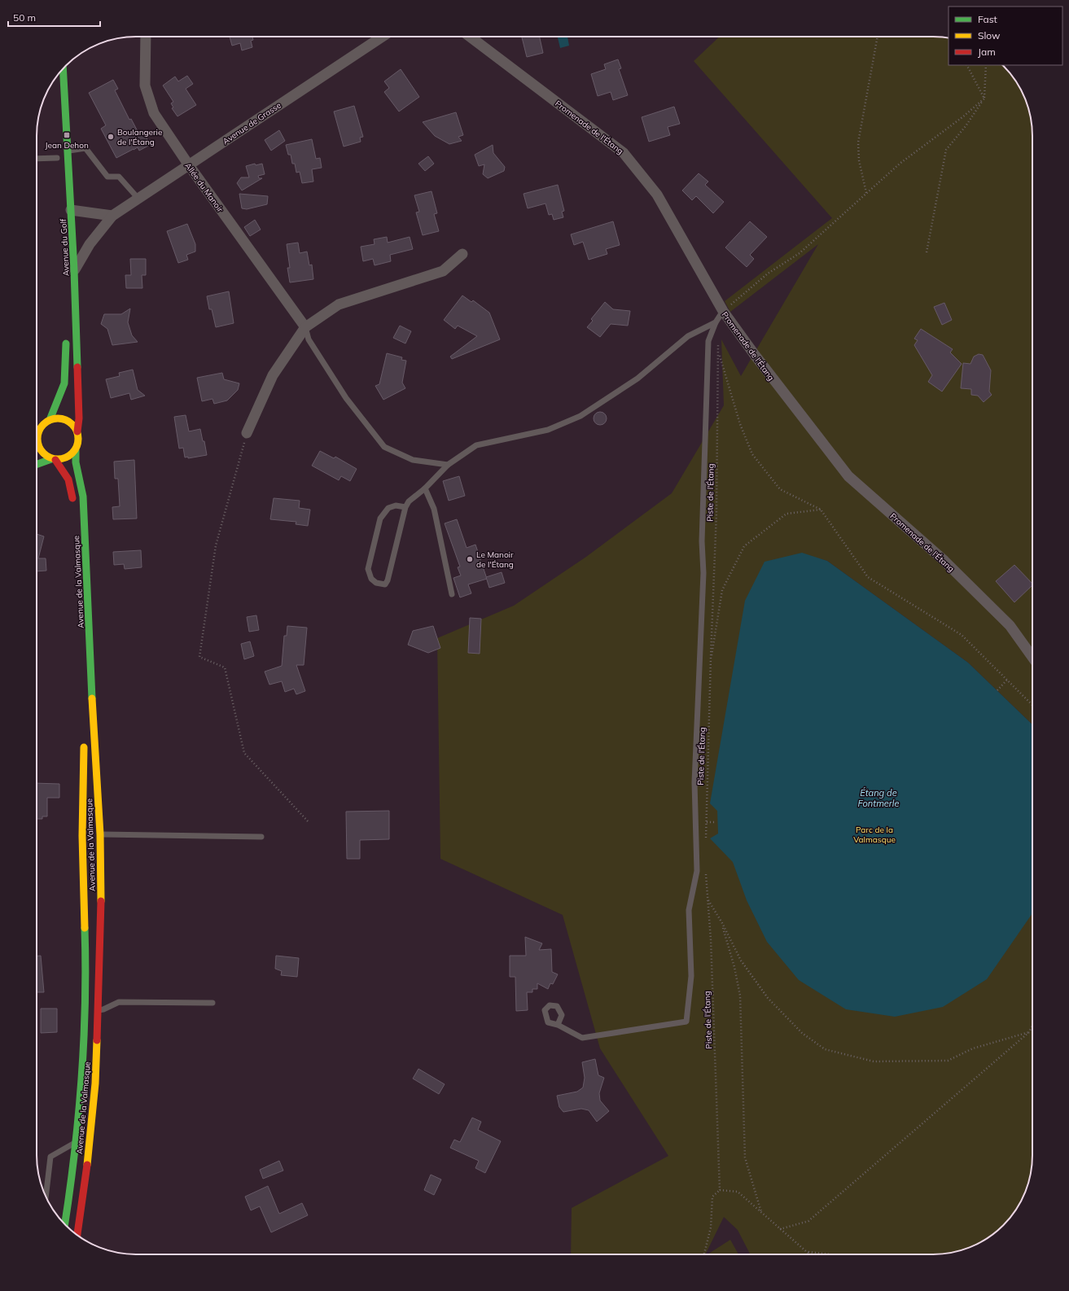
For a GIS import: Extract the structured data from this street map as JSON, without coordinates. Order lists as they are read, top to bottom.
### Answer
{
  "streets": {
    "main road": ["Avenue du Golf", "Avenue de la Valmasque"],
    "street": ["Avenue de Grasse", "Promenade de l'Étang", "Allée du Manoir"],
    "path": ["Piste de l'Étang"]
  },
  "crossings": [
    ["Avenue de Grasse", "Allée du Manoir"],
    ["Avenue de Grasse", "Avenue du Golf"],
    ["Avenue du Golf", "Avenue de la Valmasque"]
  ],
  "water": ["Étang de Fontmerle"],
  "parks": ["Parc de la Valmasque"],
  "places": {
    "transit": ["Jean Dehon"],
    "other": ["Boulangerie de l'Étang", "Le Manoir de l'Étang"]
  },
  "legend": ["Fast", "Slow", "Jam"],
  "scale_bar": "50 m"
}
